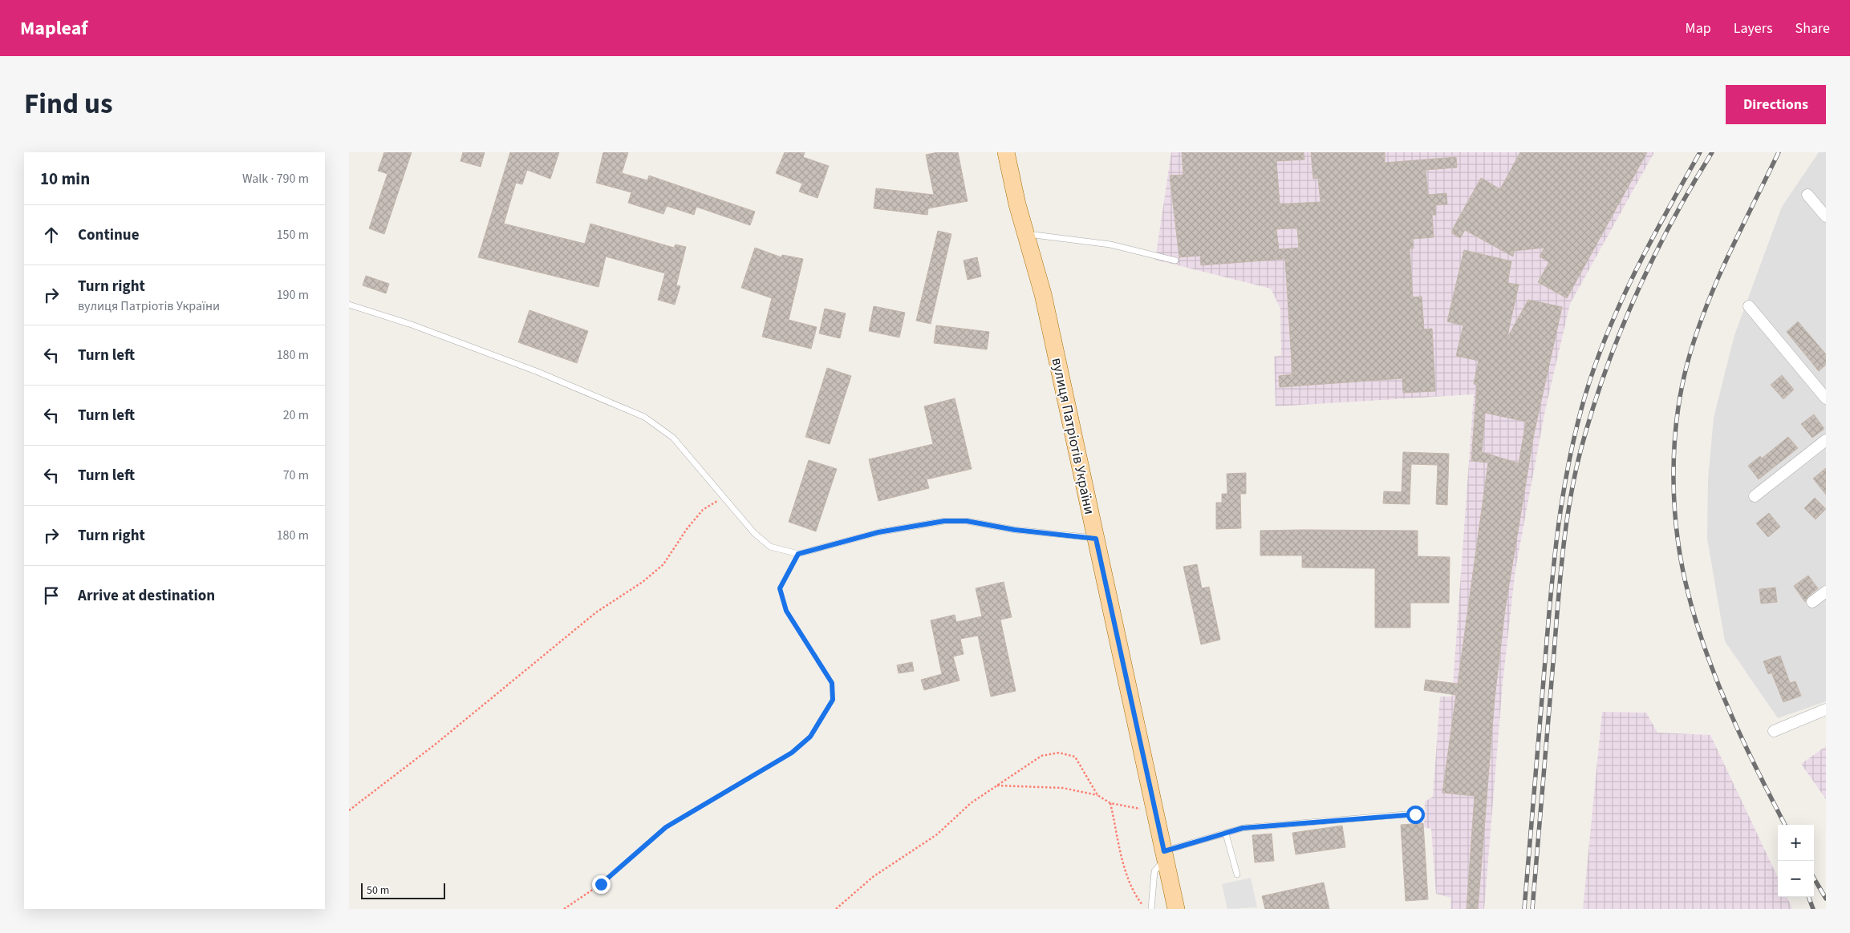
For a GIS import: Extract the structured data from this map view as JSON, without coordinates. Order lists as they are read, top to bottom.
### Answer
{
  "streets": {
    "main road": ["вулиця Патріотів України"]
  },
  "scale_bar": "50 m",
  "page": {
    "header": "Mapleaf",
    "nav": ["Map", "Layers", "Share"],
    "title": "Find us",
    "buttons": "Directions",
    "heading": ["10 min", "Walk · 790 m"],
    "list": [
      ["Continue", "150 m"],
      ["Turn right", "вулиця Патріотів України", "190 m"],
      ["Turn left", "180 m"],
      ["Turn left", "20 m"],
      ["Turn left", "70 m"],
      ["Turn right", "180 m"],
      "Arrive at destination"
    ],
    "map_buttons": ["+", "−"],
    "scale": "50 m"
  }
}
